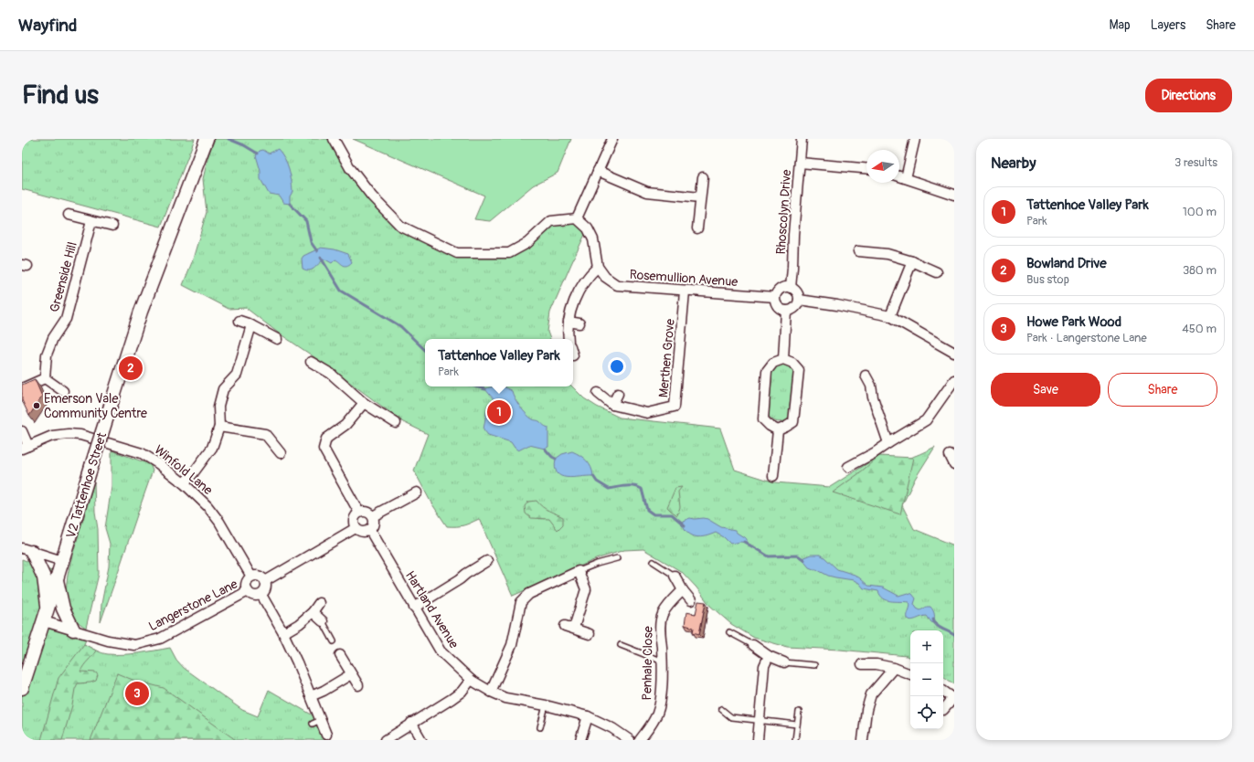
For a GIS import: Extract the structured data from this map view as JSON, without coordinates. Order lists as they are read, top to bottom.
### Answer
{
  "streets": {
    "street": [
      "Rhoscolyn Drive",
      "Greenside Hill",
      "Rosemullion Avenue",
      "Merthen Grove",
      "Winfold Lane",
      "V2 Tattenhoe Street",
      "Langerstone Lane",
      "Hartland Avenue",
      "Penhale Close"
    ]
  },
  "crossings": [
    ["Rhoscolyn Drive", "Rosemullion Avenue"],
    ["Rosemullion Avenue", "Merthen Grove"],
    ["Winfold Lane", "Langerstone Lane"],
    ["V2 Tattenhoe Street", "Langerstone Lane"]
  ],
  "places": ["Emerson Vale Community Centre"],
  "north": "left",
  "page": {
    "header": "Wayfind",
    "nav": ["Map", "Layers", "Share"],
    "buttons": [
      "Directions",
      ["Save", "Share"]
    ],
    "title": "Find us",
    "heading": ["Nearby", "3 results"],
    "list": [
      {
        "mark": "1",
        "name": "Tattenhoe Valley Park",
        "note": "Park",
        "value": "100 m"
      },
      {
        "mark": "2",
        "name": "Bowland Drive",
        "note": "Bus stop",
        "value": "380 m"
      },
      {
        "mark": "3",
        "name": "Howe Park Wood",
        "note": "Park · Langerstone Lane",
        "value": "450 m"
      }
    ],
    "popup": ["Tattenhoe Valley Park", "Park"],
    "pins": ["2", "1", "3"],
    "map_buttons": ["+", "−"]
  }
}
